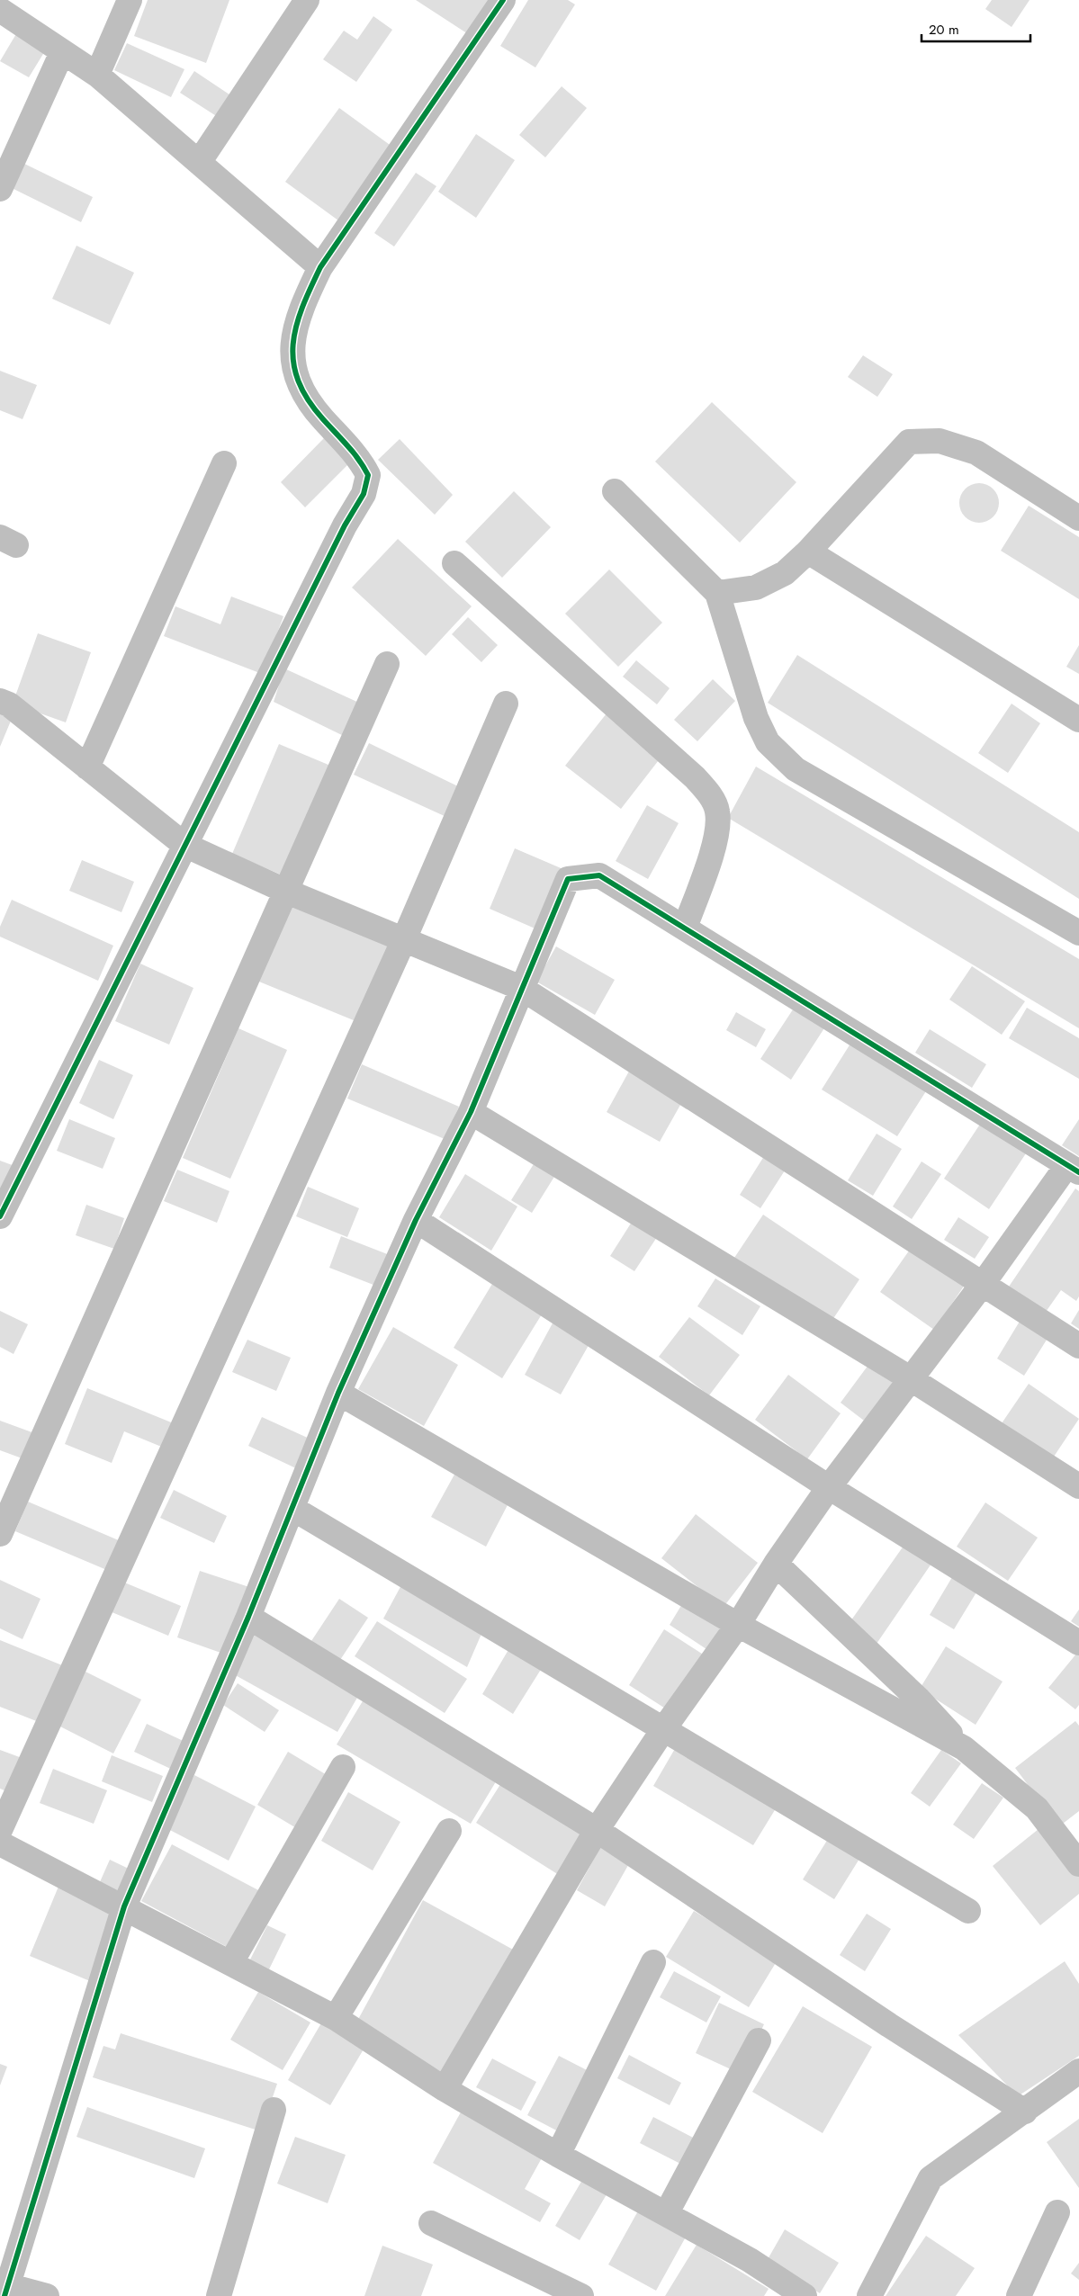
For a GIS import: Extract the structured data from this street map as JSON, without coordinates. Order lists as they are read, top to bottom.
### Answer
{
  "scale_bar": "20 m"
}
